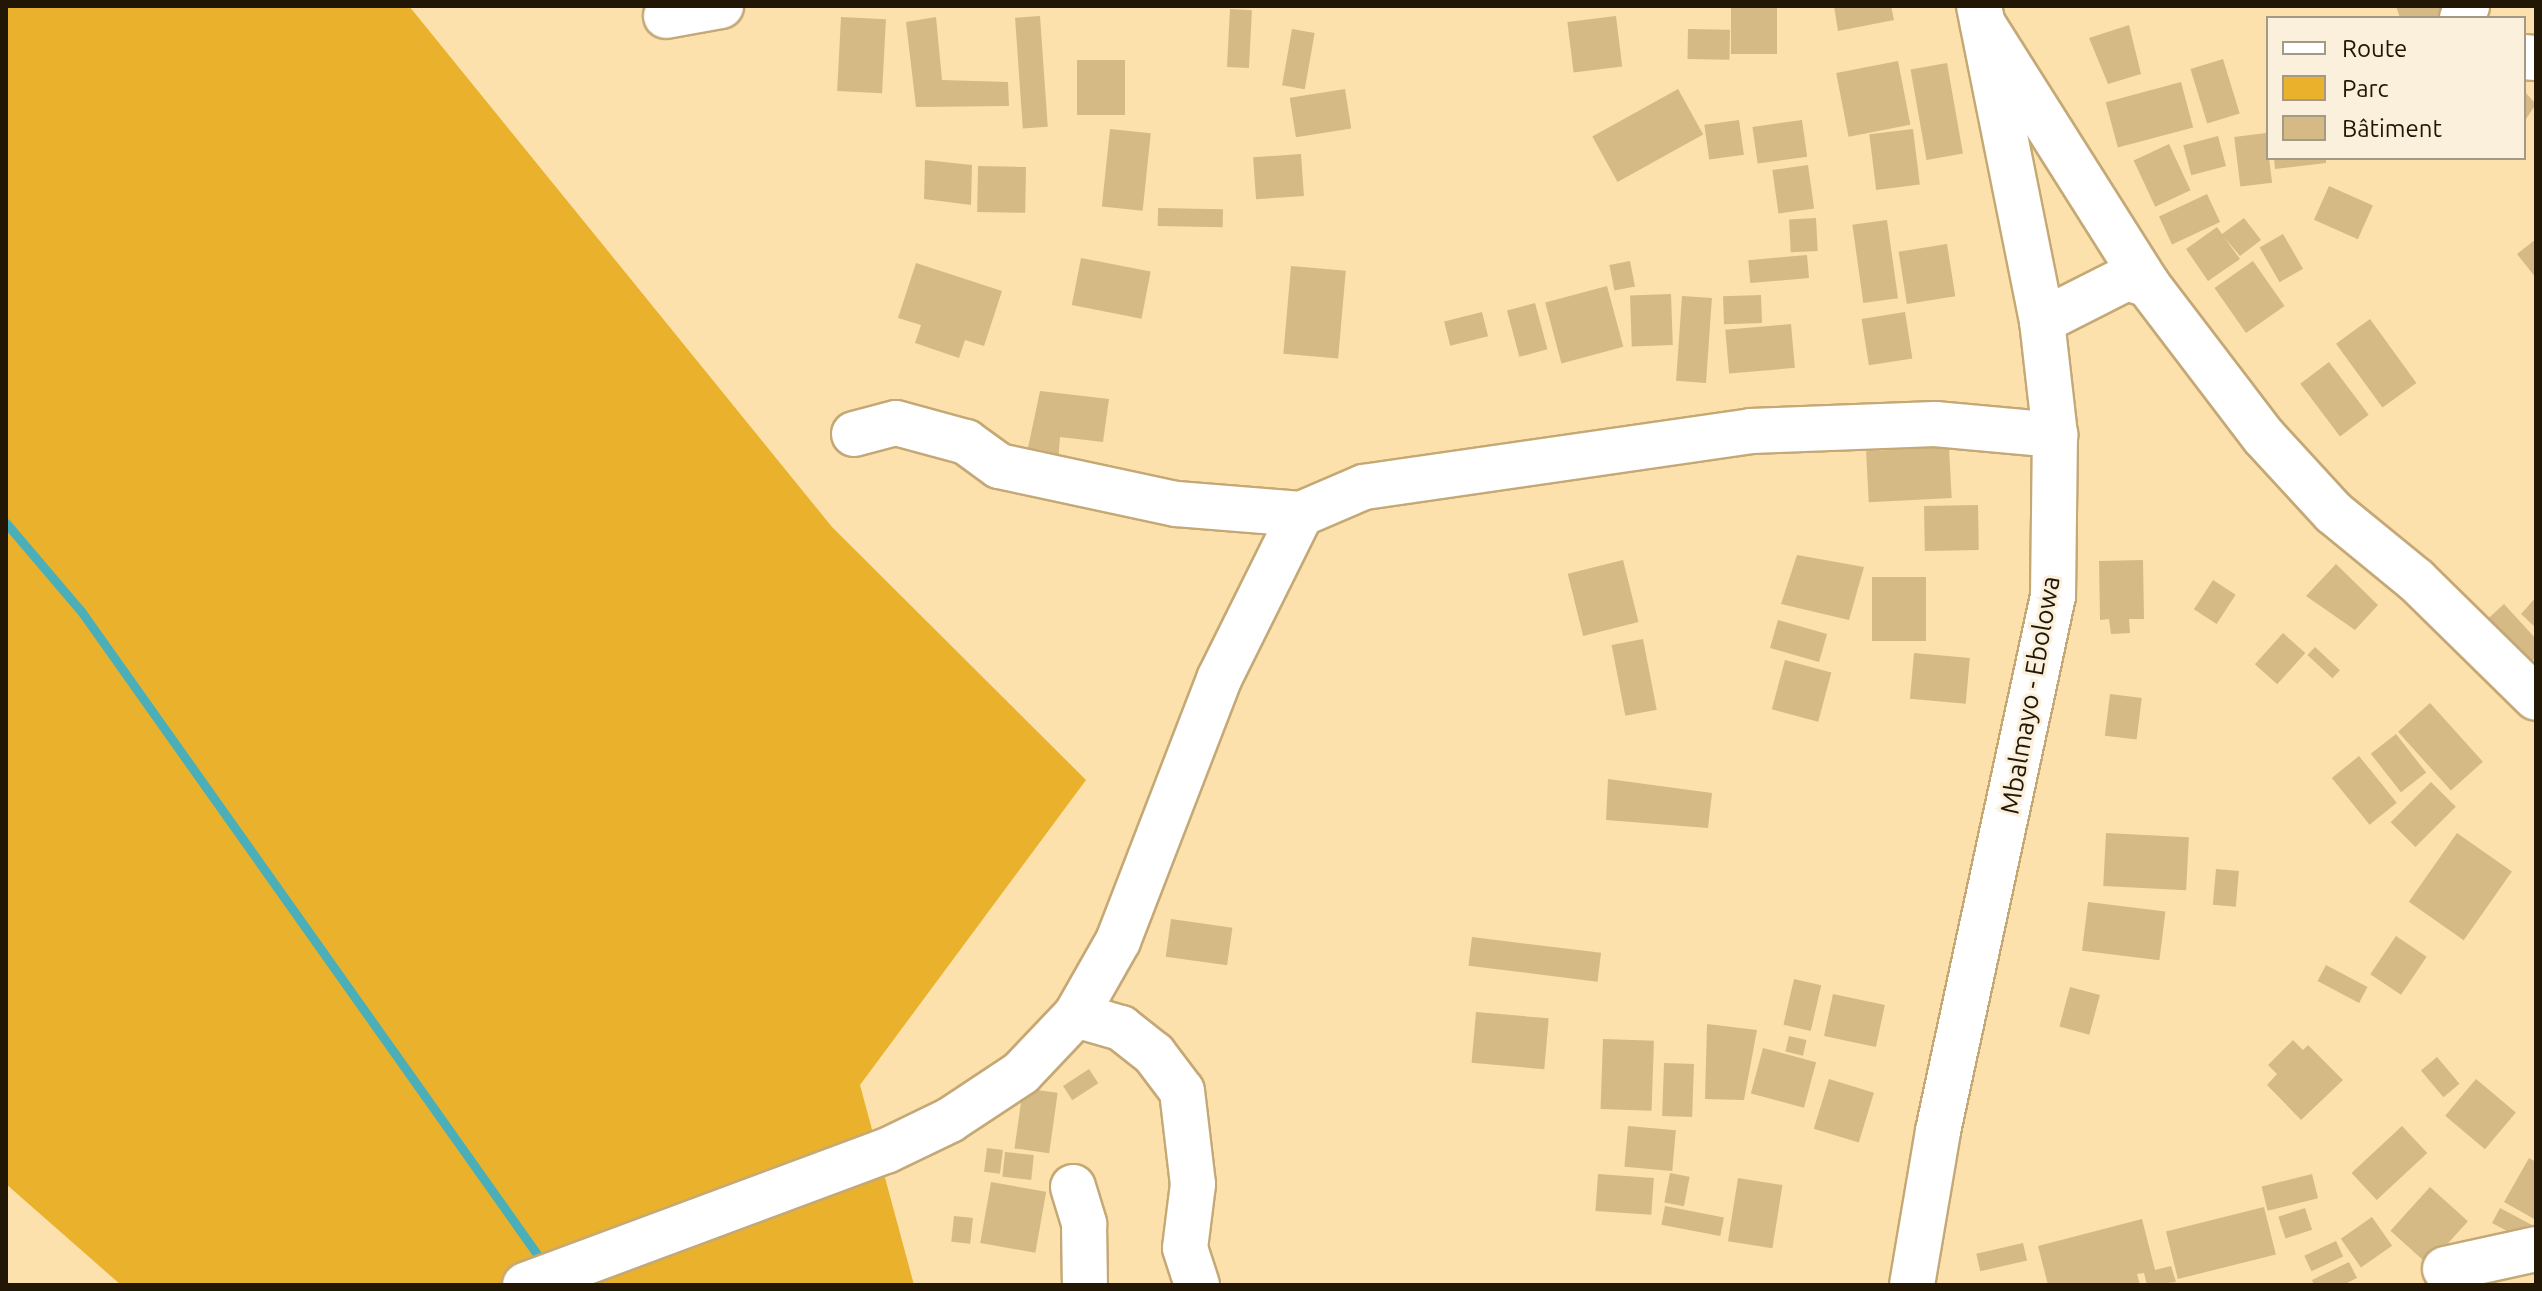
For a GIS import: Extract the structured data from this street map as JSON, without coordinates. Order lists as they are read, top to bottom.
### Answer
{
  "streets": {
    "main road": ["Mbalmayo - Ebolowa"]
  },
  "legend": ["Route", "Parc", "Bâtiment"]
}
